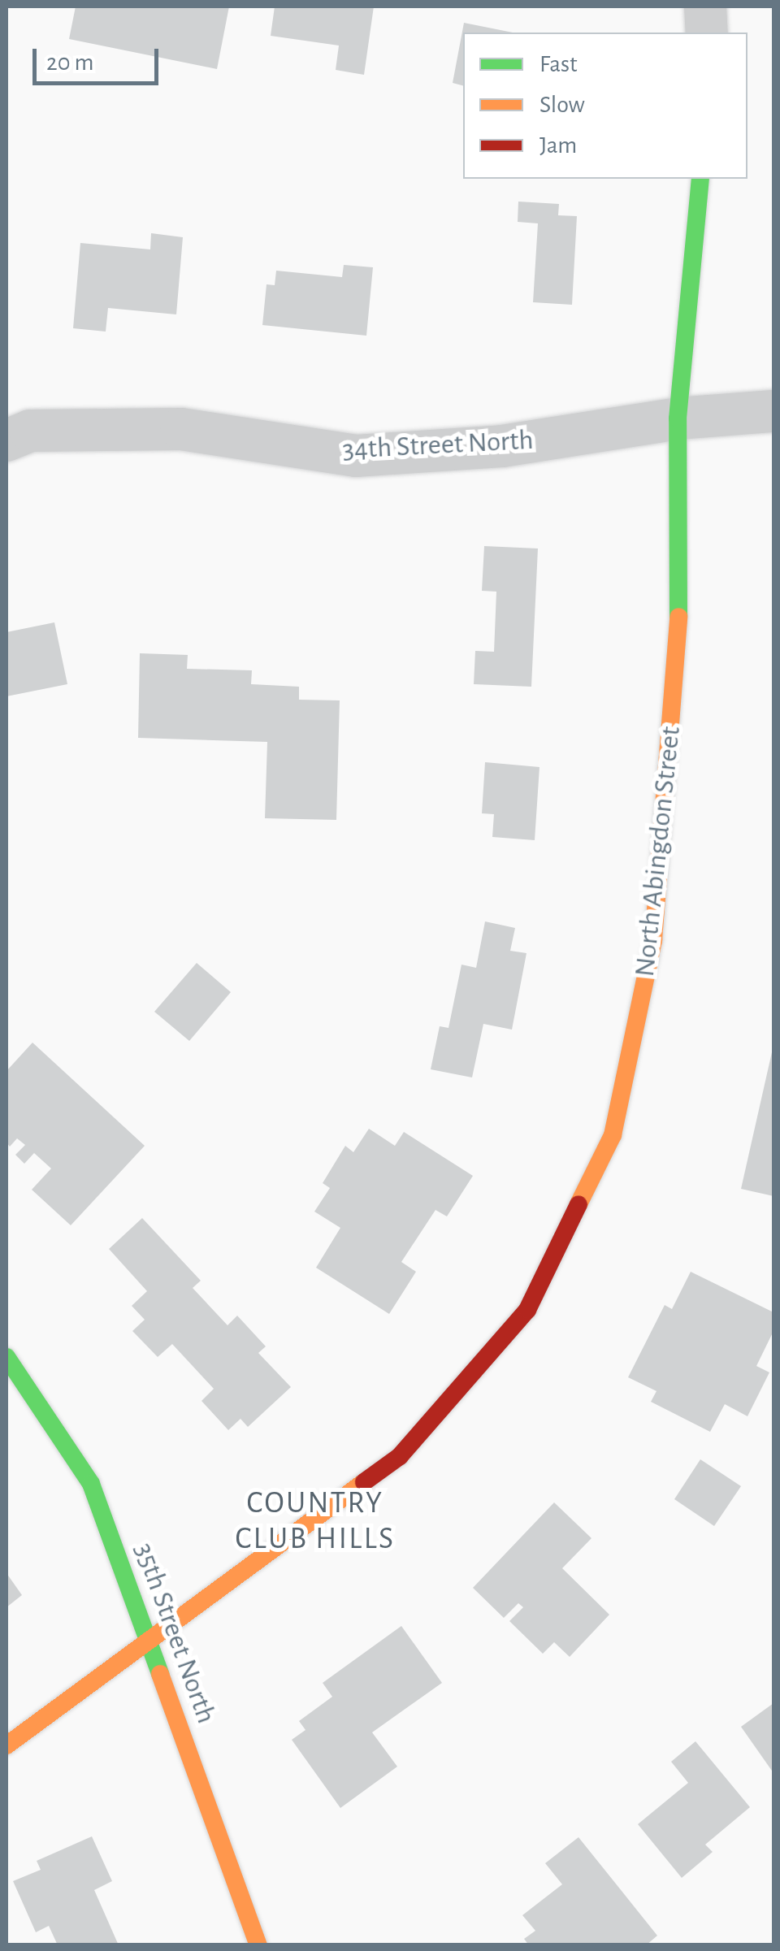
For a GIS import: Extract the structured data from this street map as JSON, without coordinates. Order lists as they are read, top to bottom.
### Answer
{
  "streets": {
    "street": ["34th Street North", "North Abingdon Street", "35th Street North"]
  },
  "crossings": [
    ["34th Street North", "North Abingdon Street"],
    ["North Abingdon Street", "35th Street North"]
  ],
  "districts": ["COUNTRY CLUB HILLS"],
  "legend": ["Fast", "Slow", "Jam"],
  "scale_bar": "20 m"
}
